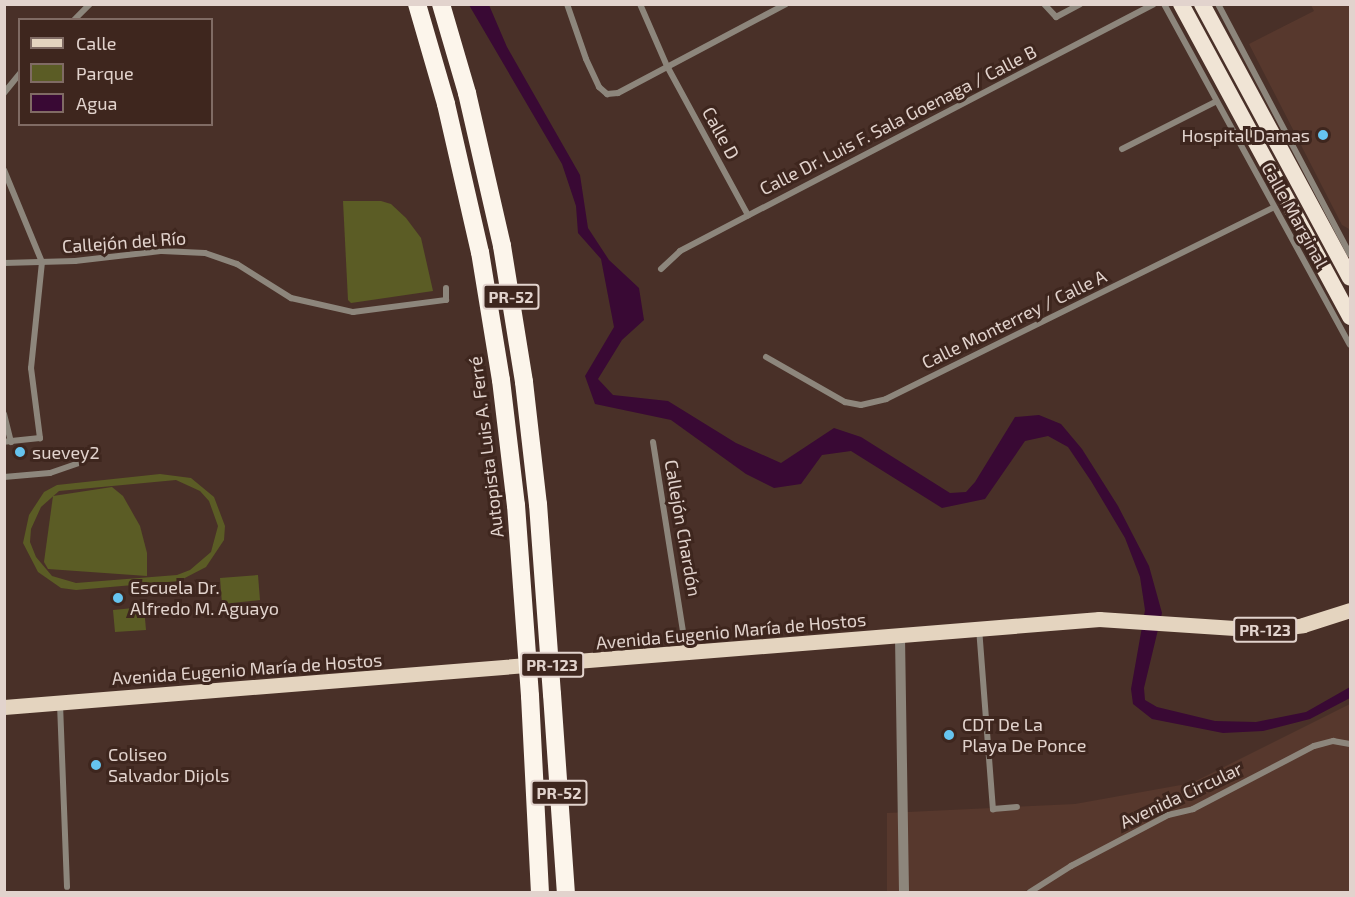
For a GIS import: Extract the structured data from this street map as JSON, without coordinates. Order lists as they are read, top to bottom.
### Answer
{
  "streets": {
    "highway": ["PR-52", "Autopista Luis A. Ferré"],
    "main road": ["PR-123", "Avenida Eugenio María de Hostos"],
    "street": [
      "Calle Dr. Luis F. Sala Goenaga / Calle B",
      "Calle D",
      "Calle Marginal",
      "Callejón del Río",
      "Calle Monterrey / Calle A",
      "Callejón Chardón",
      "Avenida Circular"
    ]
  },
  "crossings": [
    ["Calle Dr. Luis F. Sala Goenaga / Calle B", "Calle D"],
    ["Calle Marginal", "Calle Monterrey / Calle A"],
    ["Callejón Chardón", "Avenida Eugenio María de Hostos"]
  ],
  "places": [
    "Hospital Damas",
    "suevey2",
    "Escuela Dr. Alfredo M. Aguayo",
    "CDT De La Playa De Ponce",
    "Coliseo Salvador Dijols"
  ],
  "legend": ["Calle", "Parque", "Agua"]
}
